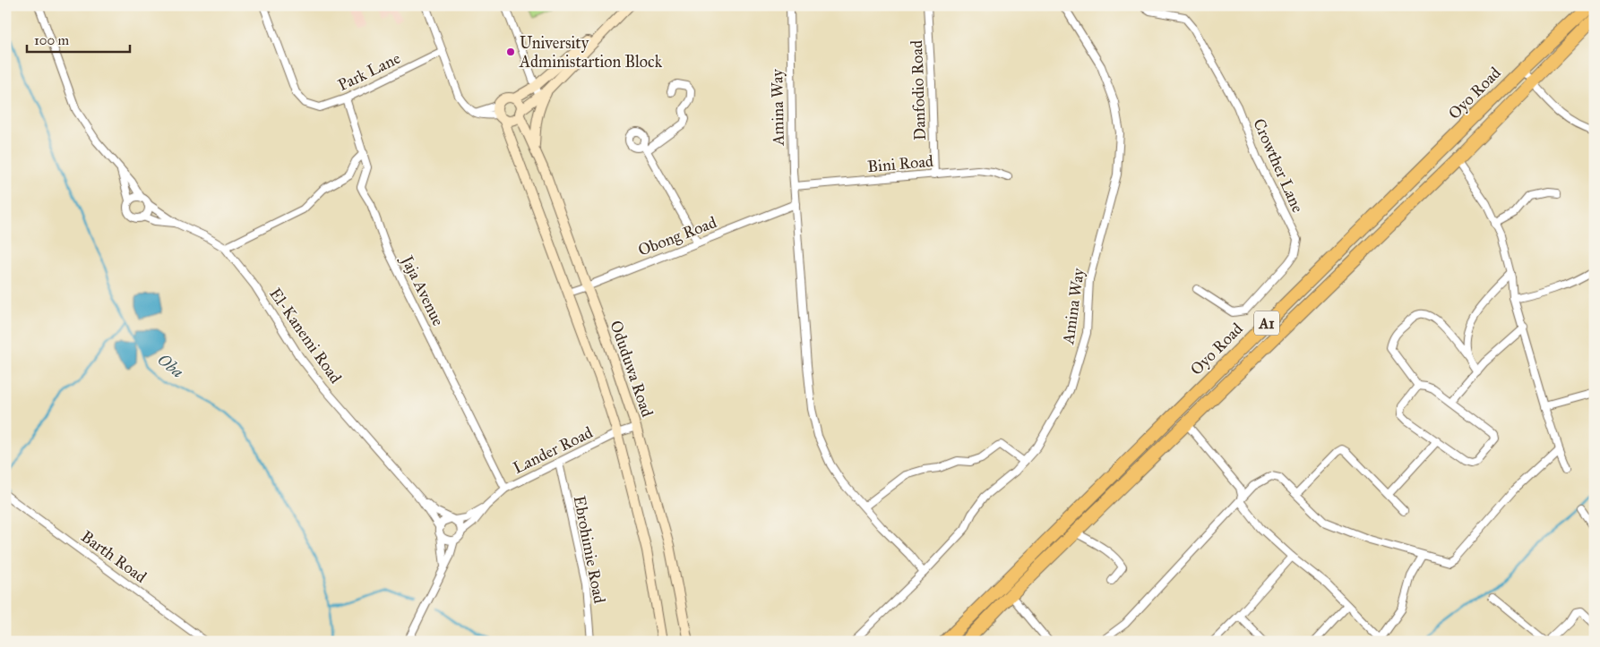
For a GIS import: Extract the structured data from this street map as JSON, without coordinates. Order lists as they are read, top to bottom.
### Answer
{
  "streets": {
    "highway": ["Oyo Road", "A1"],
    "street": [
      "Park Lane",
      "Danfodio Road",
      "Amina Way",
      "Bini Road",
      "Crowther Lane",
      "Obong Road",
      "Jaja Avenue",
      "El-Kanemi Road",
      "Oduduwa Road",
      "Lander Road",
      "Ebrohimie Road",
      "Barth Road"
    ]
  },
  "crossings": [
    ["Park Lane", "Jaja Avenue"],
    ["Danfodio Road", "Bini Road"],
    ["Amina Way", "Bini Road"],
    ["Amina Way", "Obong Road"],
    ["Obong Road", "Oduduwa Road"],
    ["Jaja Avenue", "Lander Road"],
    ["El-Kanemi Road", "Lander Road"],
    ["Oduduwa Road", "Lander Road"],
    ["Lander Road", "Ebrohimie Road"]
  ],
  "water": ["Oba"],
  "places": ["University Administartion Block"],
  "scale_bar": "100 m"
}
